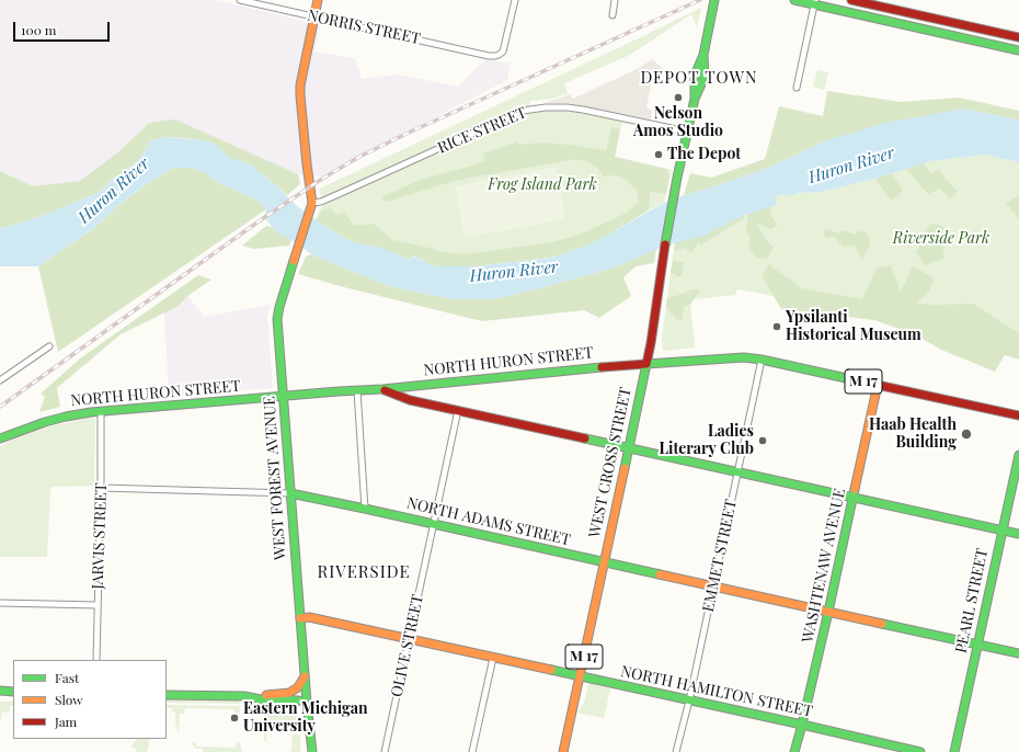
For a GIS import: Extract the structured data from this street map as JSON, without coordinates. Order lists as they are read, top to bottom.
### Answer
{
  "streets": {
    "street": [
      "NORRIS STREET",
      "RICE STREET",
      "NORTH HURON STREET",
      "M 17",
      "WEST CROSS STREET",
      "WEST FOREST AVENUE",
      "NORTH ADAMS STREET",
      "JARVIS STREET",
      "EMMET STREET",
      "WASHTENAW AVENUE",
      "PEARL STREET",
      "OLIVE STREET",
      "NORTH HAMILTON STREET"
    ]
  },
  "crossings": [
    ["RICE STREET", "WEST CROSS STREET"],
    ["RICE STREET", "WEST FOREST AVENUE"],
    ["NORTH HURON STREET", "WEST CROSS STREET"],
    ["NORTH HURON STREET", "WEST FOREST AVENUE"],
    ["NORTH HURON STREET", "JARVIS STREET"],
    ["NORTH HURON STREET", "EMMET STREET"],
    ["NORTH HURON STREET", "WASHTENAW AVENUE"],
    ["WEST CROSS STREET", "NORTH ADAMS STREET"],
    ["WEST CROSS STREET", "NORTH HAMILTON STREET"],
    ["WEST FOREST AVENUE", "NORTH ADAMS STREET"],
    ["WEST FOREST AVENUE", "NORTH HAMILTON STREET"],
    ["NORTH ADAMS STREET", "JARVIS STREET"],
    ["NORTH ADAMS STREET", "EMMET STREET"],
    ["NORTH ADAMS STREET", "WASHTENAW AVENUE"],
    ["NORTH ADAMS STREET", "PEARL STREET"],
    ["NORTH ADAMS STREET", "OLIVE STREET"],
    ["EMMET STREET", "NORTH HAMILTON STREET"],
    ["WASHTENAW AVENUE", "NORTH HAMILTON STREET"],
    ["OLIVE STREET", "NORTH HAMILTON STREET"]
  ],
  "districts": ["DEPOT TOWN", "RIVERSIDE"],
  "water": ["Huron River"],
  "parks": ["Frog Island Park", "Riverside Park"],
  "places": [
    "Nelson Amos Studio",
    "The Depot",
    "Ypsilanti Historical Museum",
    "Haab Health Building",
    "Ladies Literary Club",
    "Eastern Michigan University"
  ],
  "legend": ["Fast", "Slow", "Jam"],
  "scale_bar": "100 m"
}
